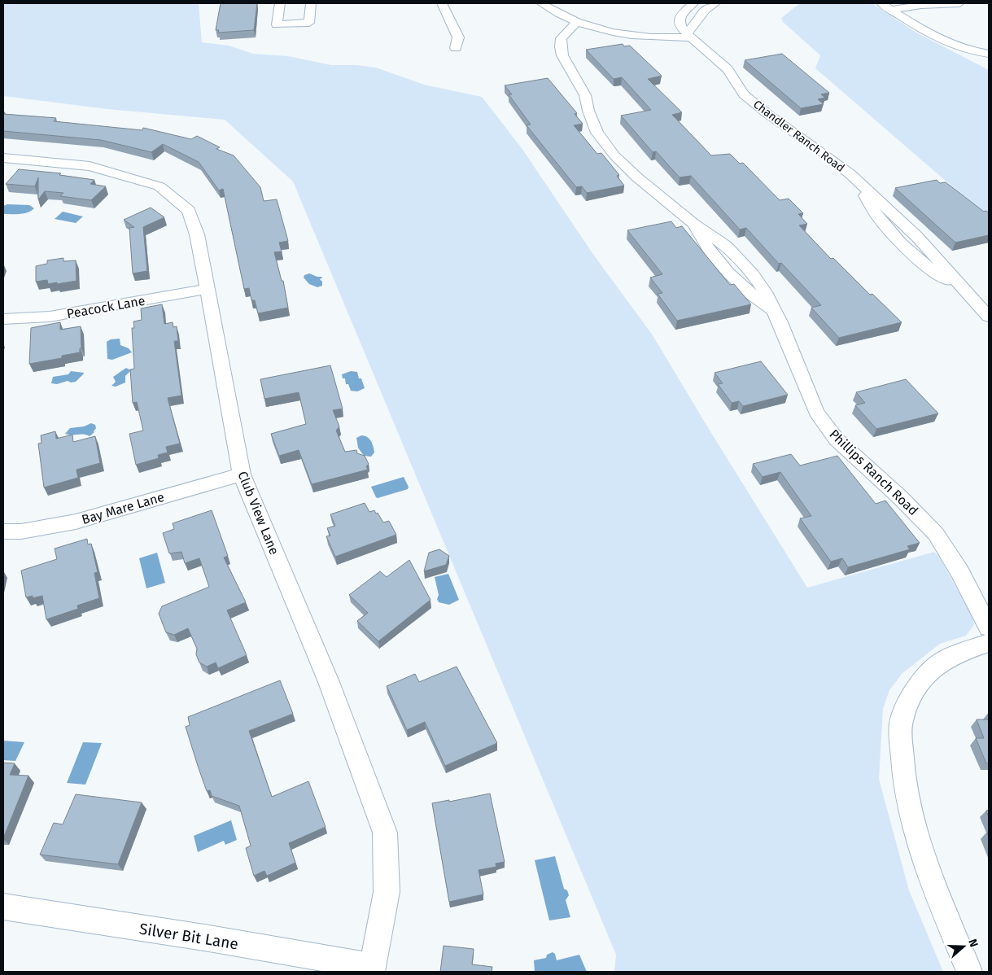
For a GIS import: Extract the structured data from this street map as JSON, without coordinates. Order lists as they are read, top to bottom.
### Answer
{
  "streets": {
    "street": [
      "Chandler Ranch Road",
      "Peacock Lane",
      "Phillips Ranch Road",
      "Bay Mare Lane",
      "Club View Lane",
      "Silver Bit Lane"
    ]
  },
  "crossings": [
    ["Peacock Lane", "Club View Lane"],
    ["Bay Mare Lane", "Club View Lane"],
    ["Club View Lane", "Silver Bit Lane"]
  ],
  "north": "right"
}
